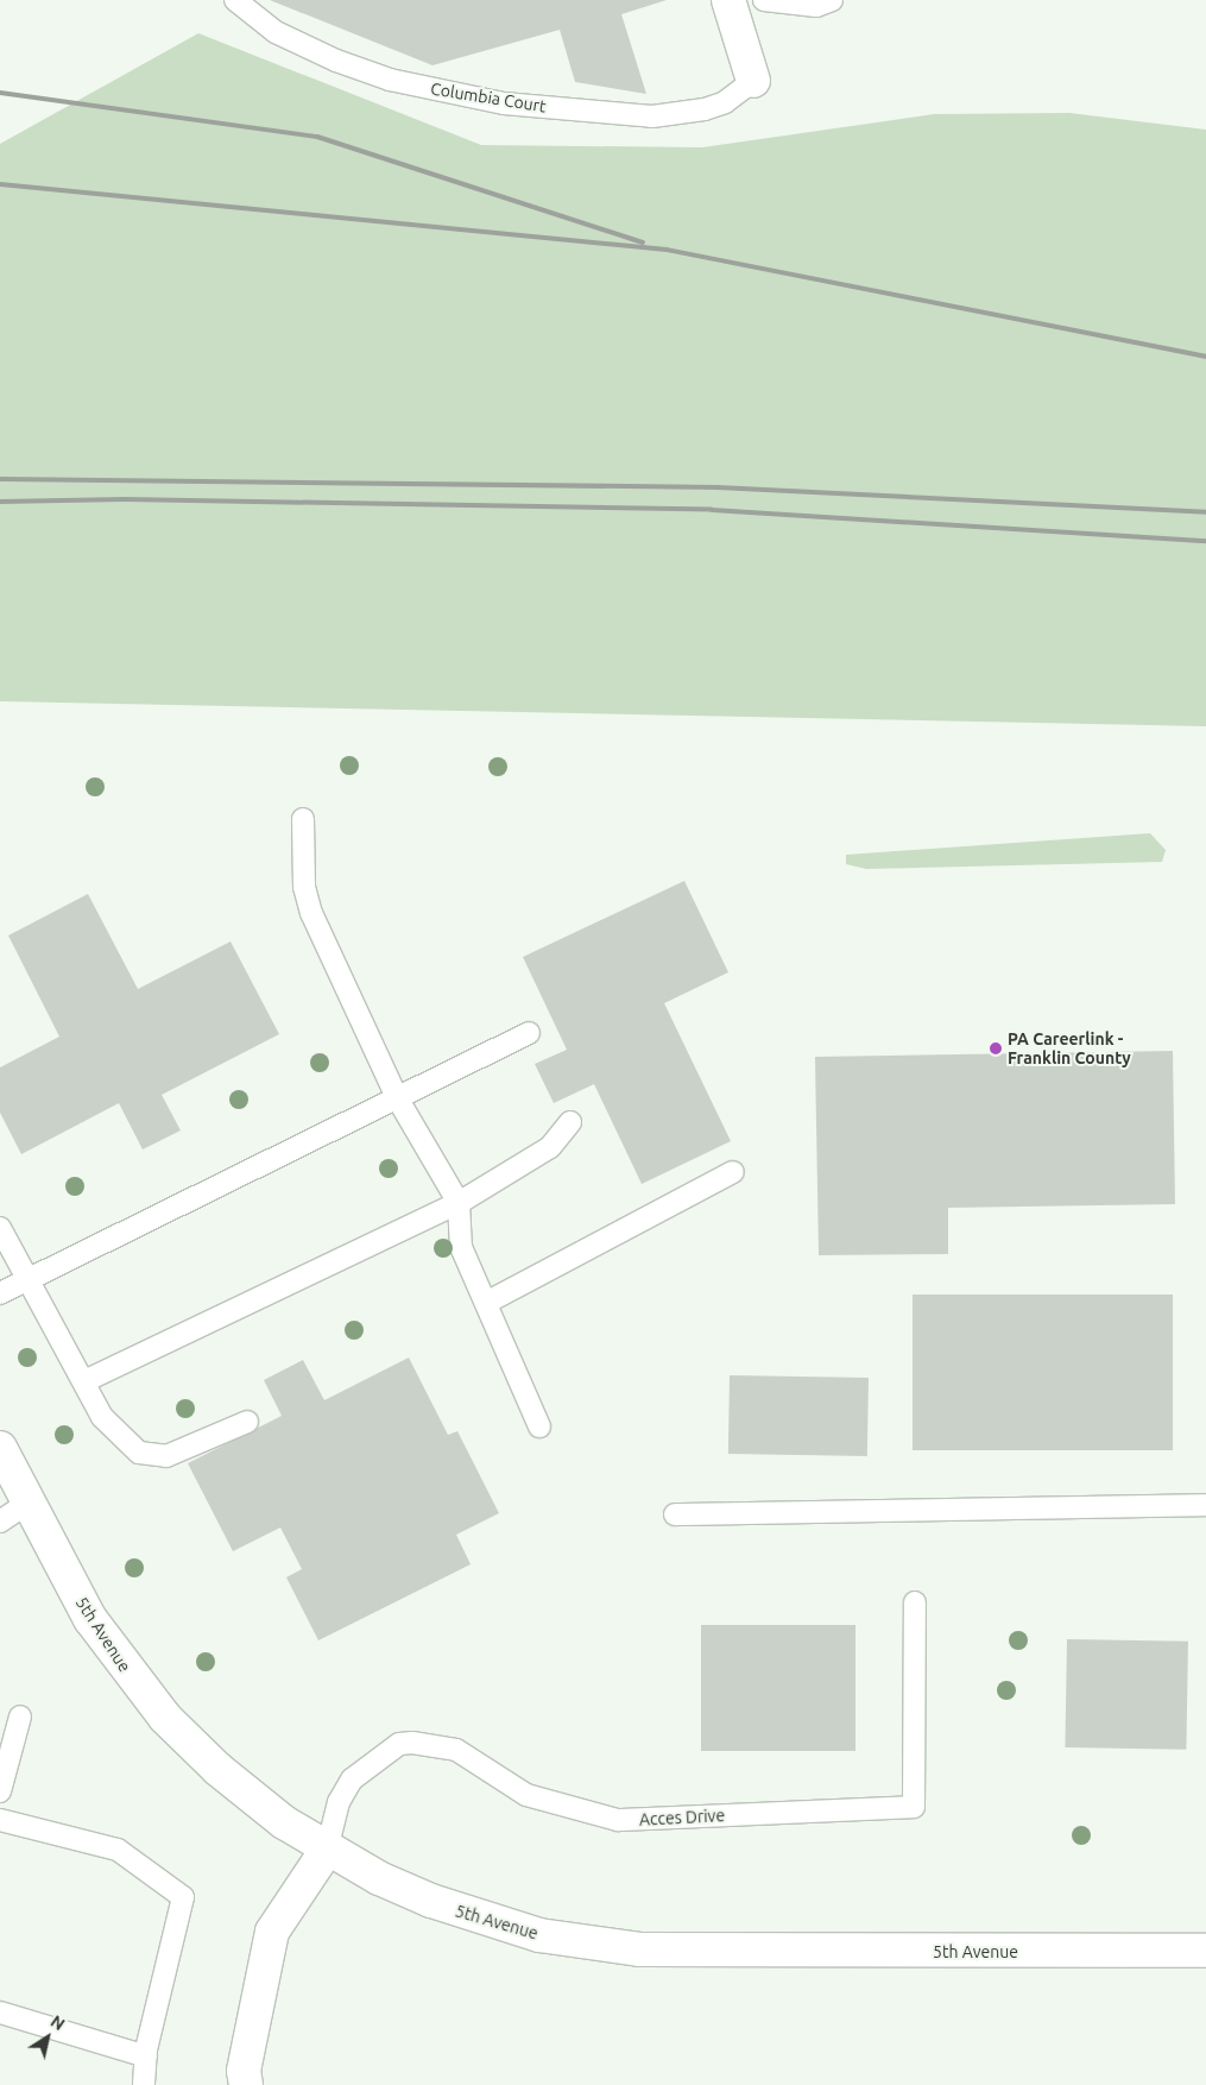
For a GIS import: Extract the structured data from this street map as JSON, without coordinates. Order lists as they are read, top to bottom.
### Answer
{
  "streets": {
    "street": ["5th Avenue"],
    "lane": ["Columbia Court", "Acces Drive"]
  },
  "crossings": [
    ["5th Avenue", "Acces Drive"]
  ],
  "places": ["PA Careerlink - Franklin County"],
  "north": "top right"
}
